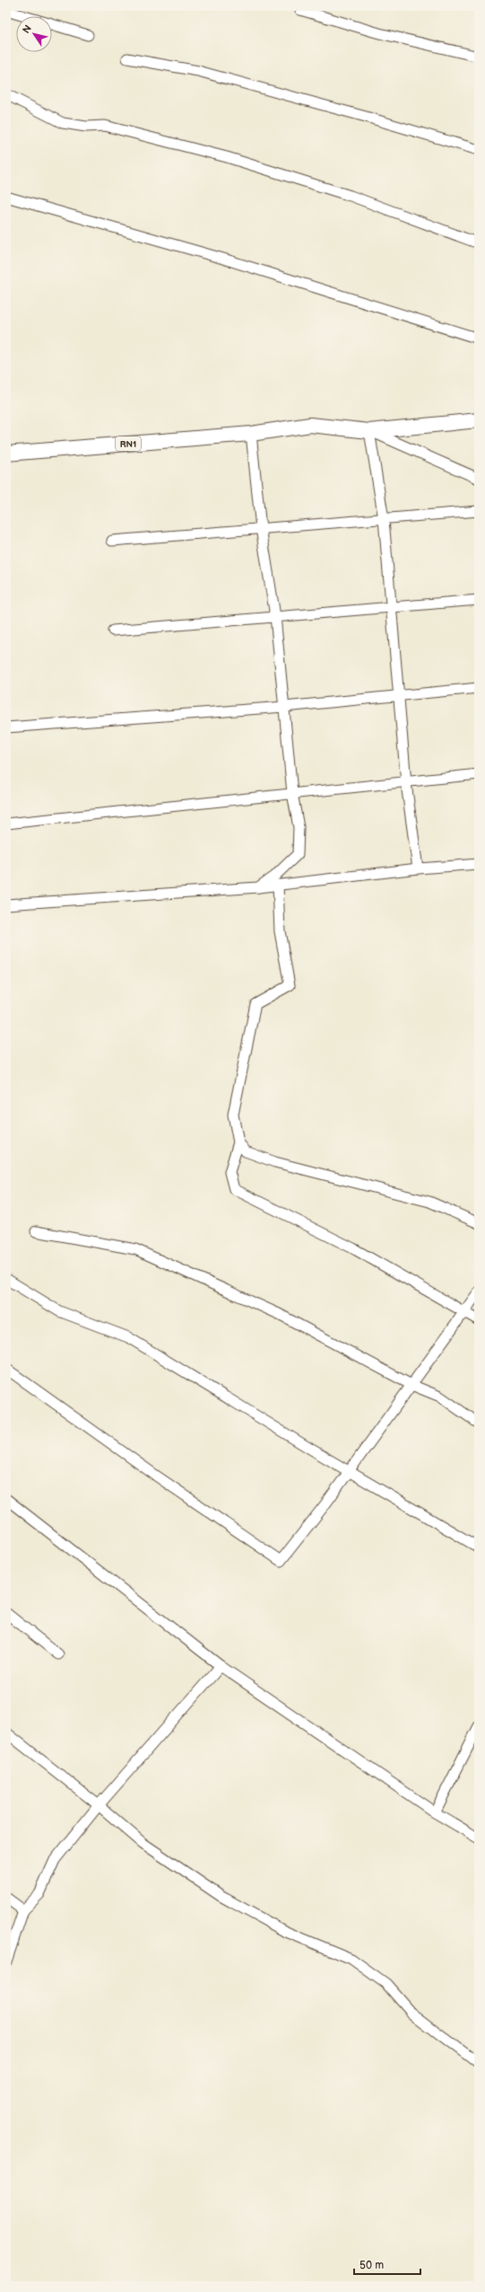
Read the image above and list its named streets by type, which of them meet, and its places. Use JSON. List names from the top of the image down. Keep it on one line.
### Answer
{"streets":{"highway":["RN1"]},"scale_bar":"50 m","north":"top left"}
